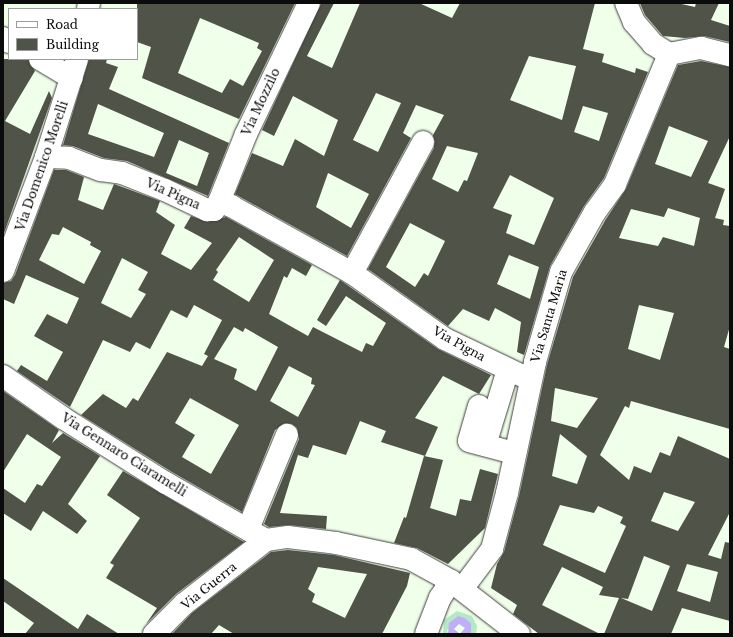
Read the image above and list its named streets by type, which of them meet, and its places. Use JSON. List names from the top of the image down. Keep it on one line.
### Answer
{"streets":{"street":["Via Mozzilo","Via Domenico Morelli","Via Pigna","Via Santa Maria","Via Gennaro Ciaramelli","Via Guerra"]},"crossings":[["Via Mozzilo","Via Pigna"],["Via Domenico Morelli","Via Pigna"],["Via Pigna","Via Santa Maria"],["Via Gennaro Ciaramelli","Via Guerra"]],"legend":["Road","Building"]}
